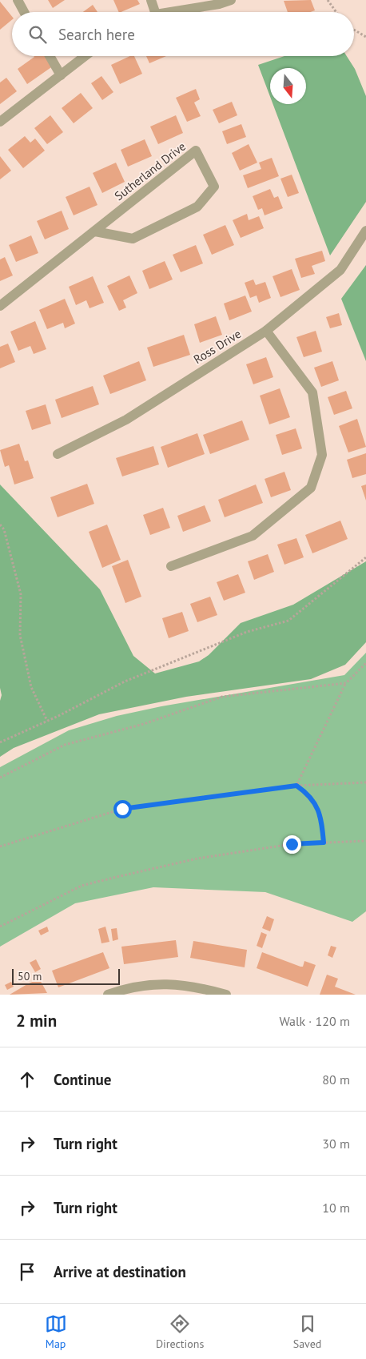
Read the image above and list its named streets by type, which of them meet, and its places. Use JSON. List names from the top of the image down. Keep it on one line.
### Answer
{"streets":{"street":["Sutherland Drive","Ross Drive"]},"scale_bar":"50 m","north":"bottom","page":{"search":"Search here","scale":"50 m","heading":["2 min","Walk · 120 m"],"list":[["Continue","80 m"],["Turn right","30 m"],["Turn right","10 m"],"Arrive at destination"],"nav":["Map","Directions","Saved"]}}
